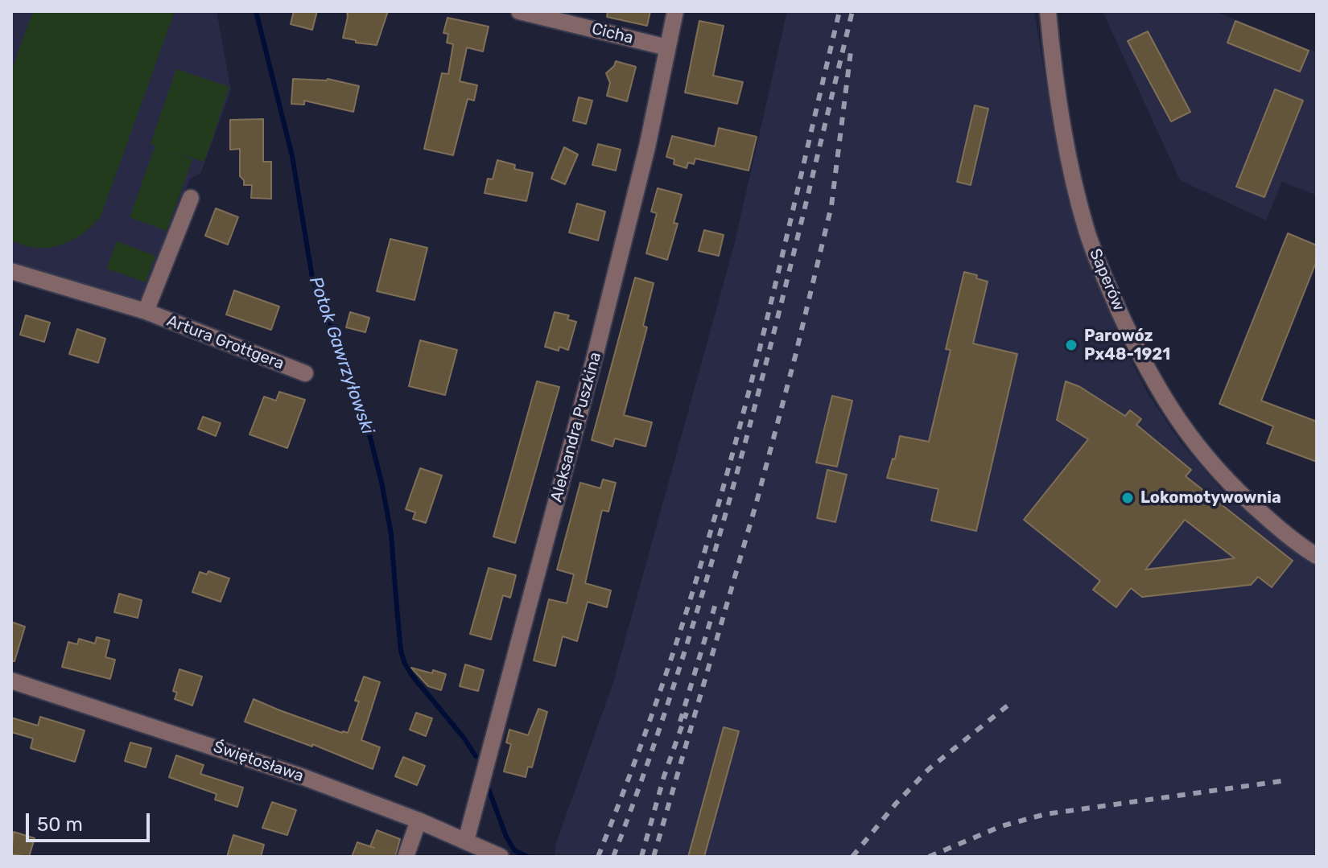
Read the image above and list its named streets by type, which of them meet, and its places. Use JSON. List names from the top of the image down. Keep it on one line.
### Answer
{"streets":{"street":["Cicha","Saperów","Artura Grottgera","Aleksandra Puszkina","Świętosława"]},"crossings":[["Cicha","Aleksandra Puszkina"],["Aleksandra Puszkina","Świętosława"]],"water":["Potok Gawrzyłowski"],"places":["Parowóz Px48-1921","Lokomotywownia"],"scale_bar":"50 m"}
